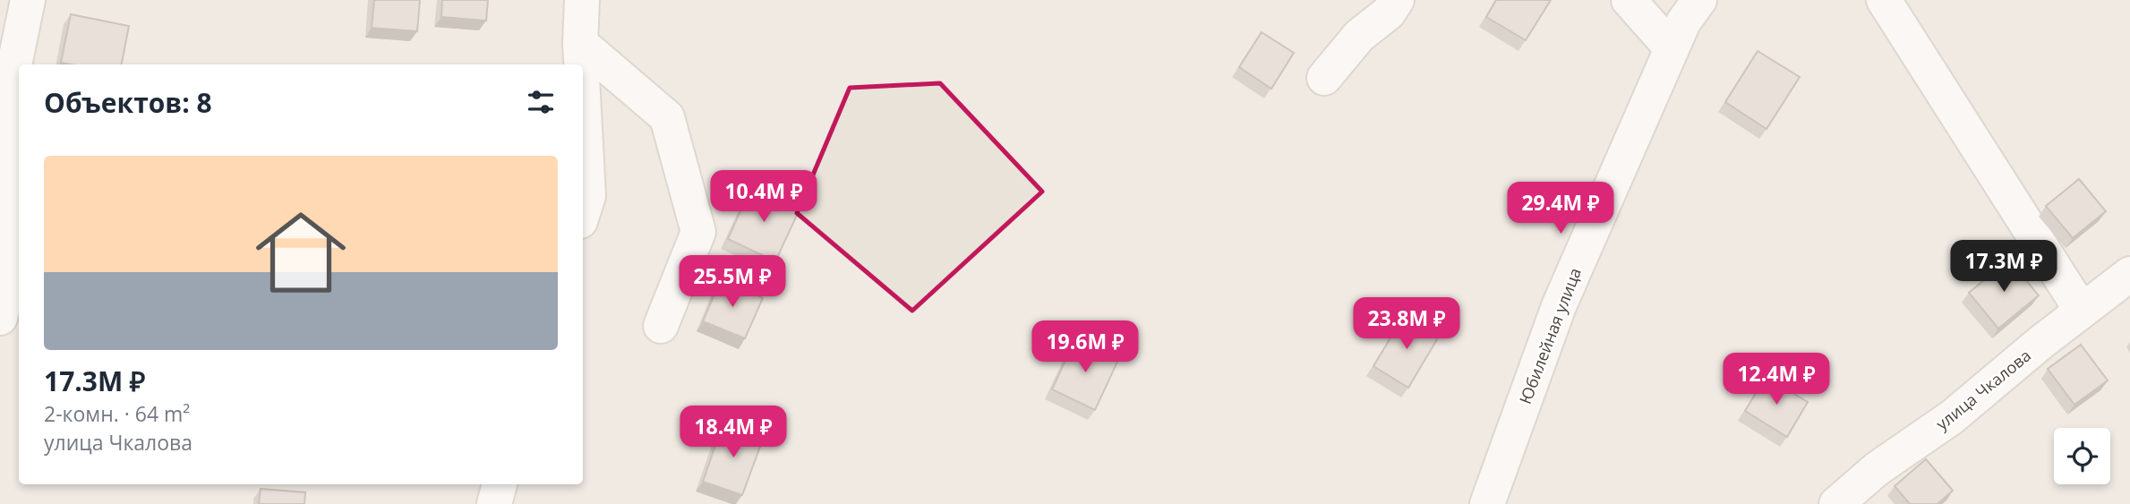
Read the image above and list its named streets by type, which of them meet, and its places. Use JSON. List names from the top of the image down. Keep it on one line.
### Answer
{"streets":{"street":["Юбилейная улица","улица Чкалова"]},"page":{"heading":"Объектов: 8","list":[{"name":"17.3M ₽","note":"2-комн. · 64 m² · улица Чкалова"}],"price":["10.4M ₽","29.4M ₽","17.3M ₽","25.5M ₽","23.8M ₽","19.6M ₽","12.4M ₽","18.4M ₽"]}}
